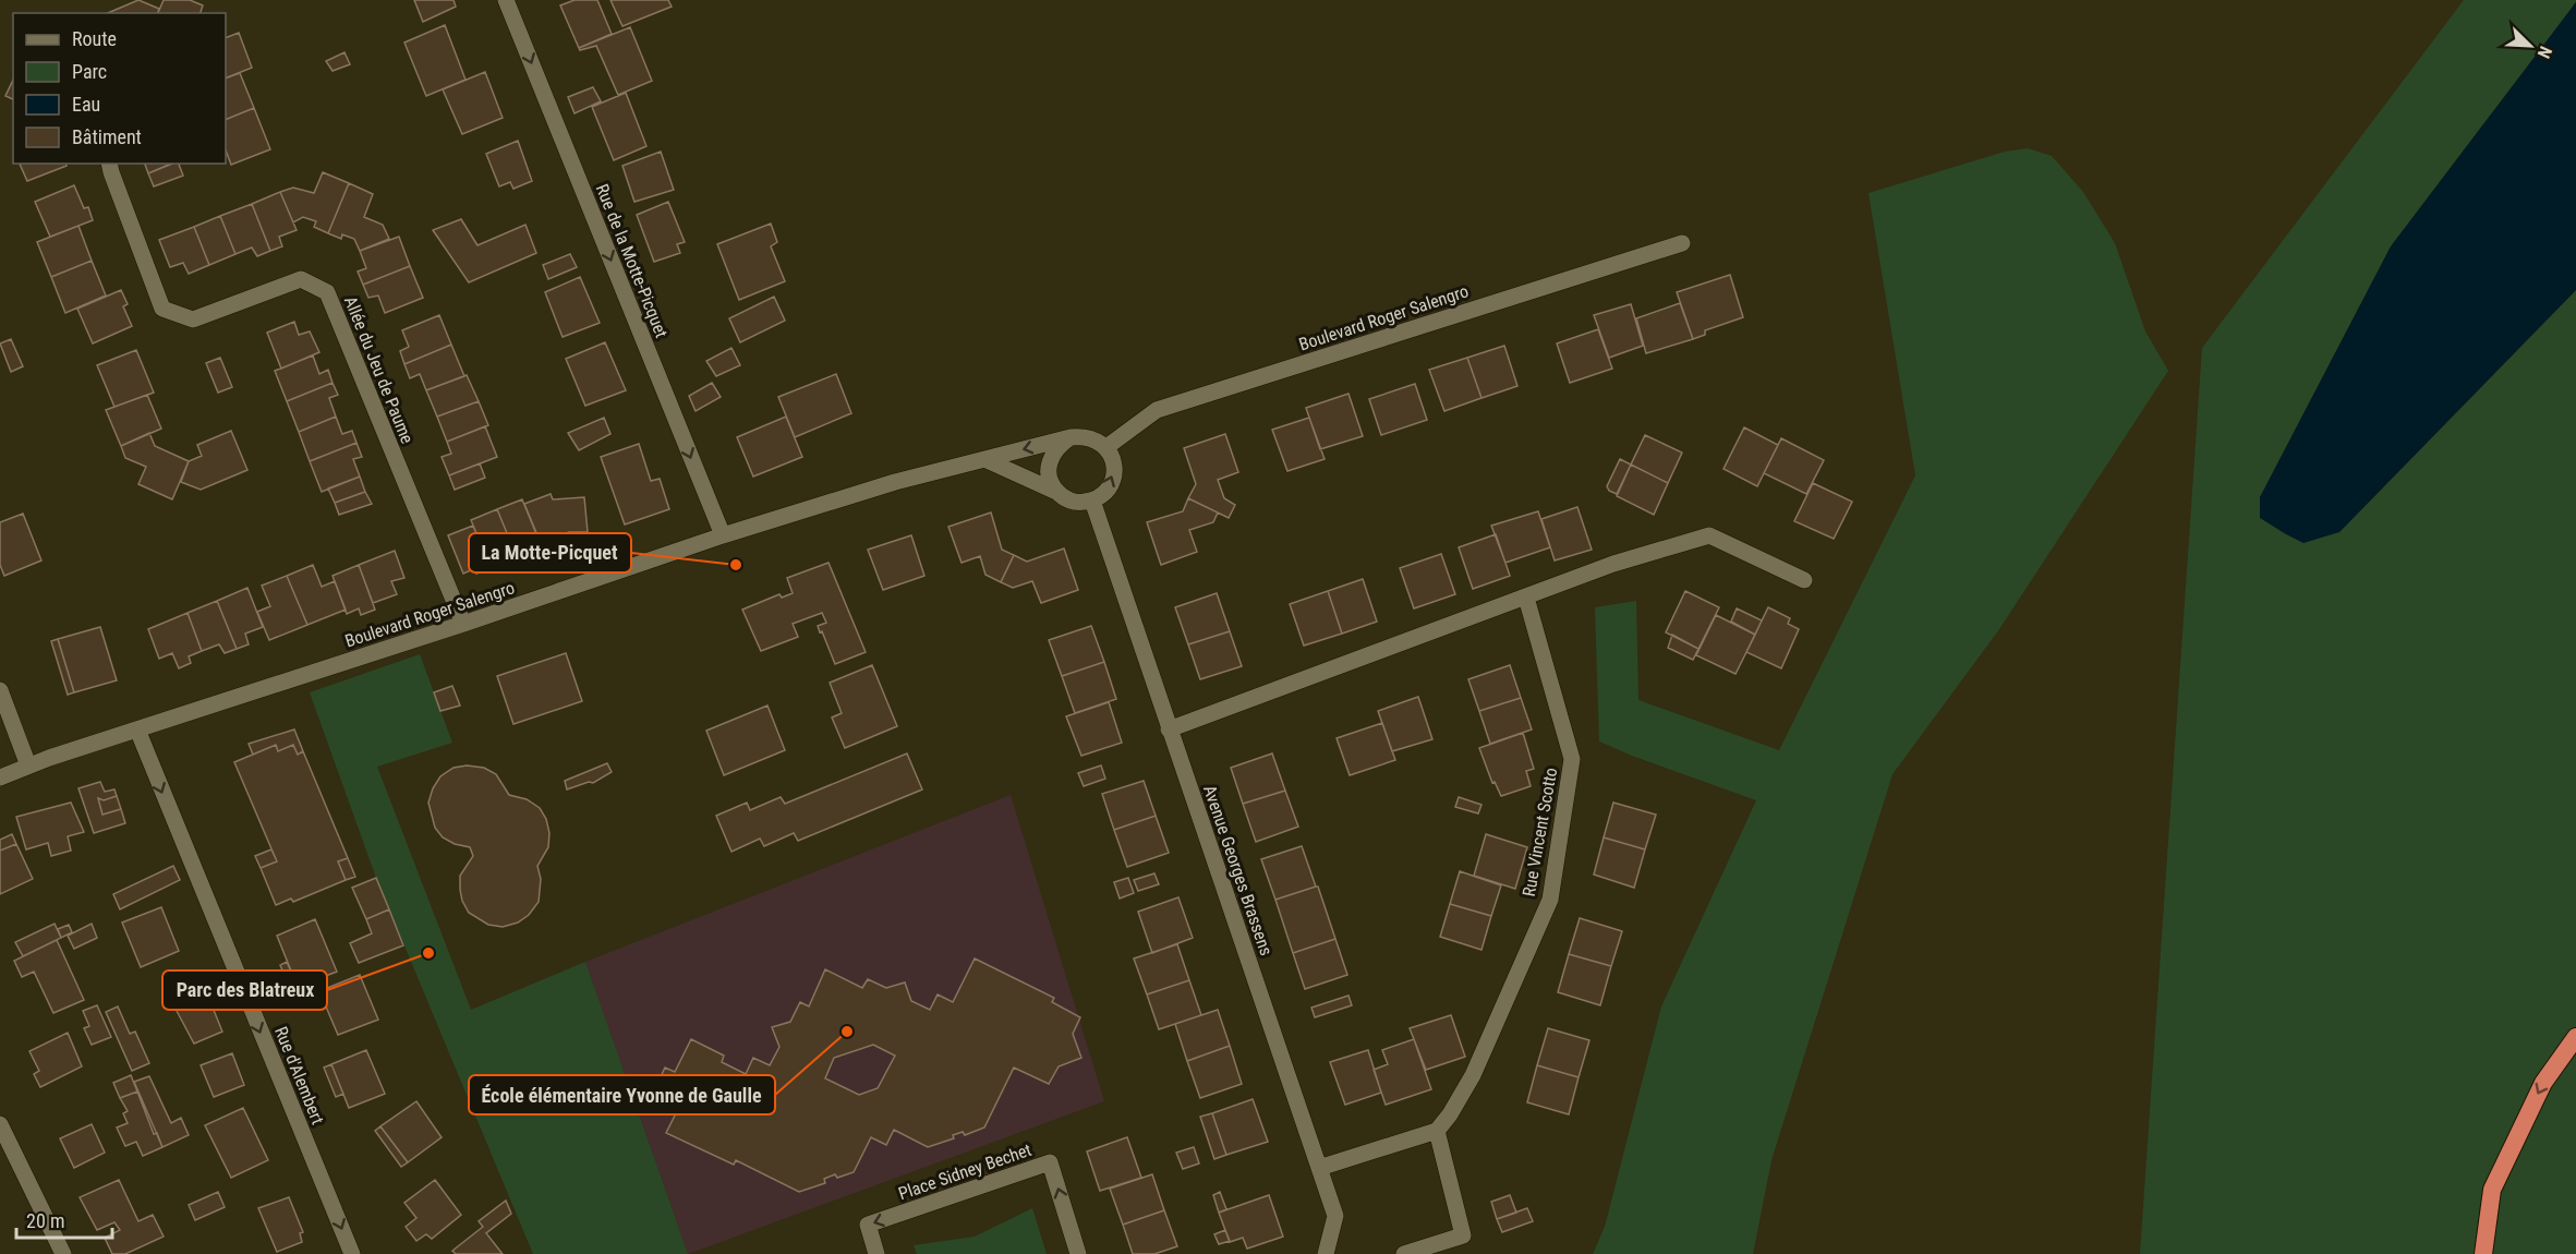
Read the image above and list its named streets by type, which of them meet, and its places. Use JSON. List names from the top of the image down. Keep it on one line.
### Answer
{"streets":{"street":["Rue de la Motte-Picquet","Boulevard Roger Salengro","Allée du Jeu de Paume","Rue Vincent Scotto","Avenue Georges Brassens","Rue d'Alembert","Place Sidney Bechet"]},"crossings":[["Rue de la Motte-Picquet","Boulevard Roger Salengro"],["Boulevard Roger Salengro","Allée du Jeu de Paume"],["Boulevard Roger Salengro","Avenue Georges Brassens"],["Boulevard Roger Salengro","Rue d'Alembert"]],"one_way":["Rue de la Motte-Picquet","Rue d'Alembert"],"places":["La Motte-Picquet","Parc des Blatreux","École élémentaire Yvonne de Gaulle"],"legend":["Route","Parc","Eau","Bâtiment"],"scale_bar":"20 m","north":"bottom right"}
